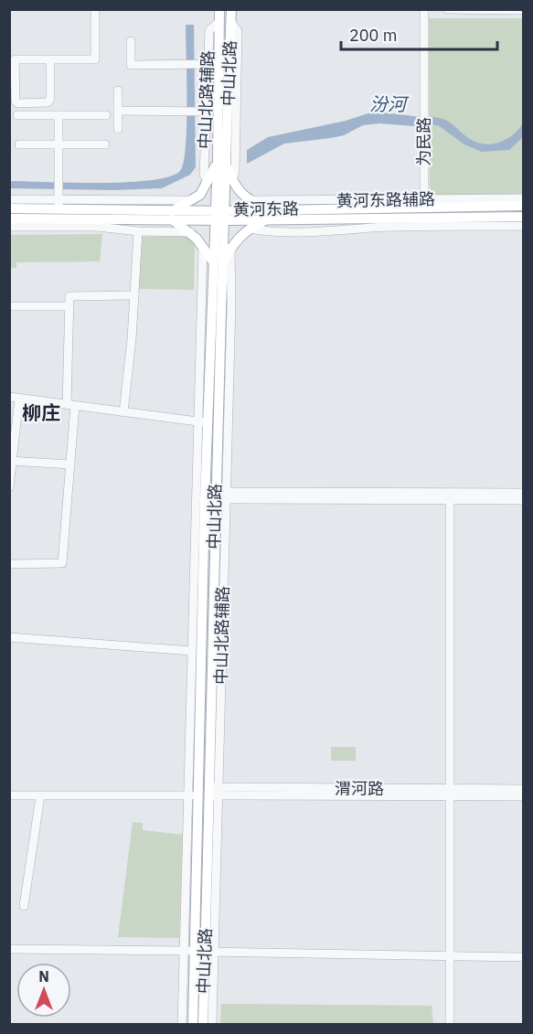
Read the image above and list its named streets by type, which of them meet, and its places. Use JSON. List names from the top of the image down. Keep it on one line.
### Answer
{"streets":{"main road":["中山北路","黄河东路"],"street":["中山北路辅路","为民路","黄河东路辅路","渭河路"]},"crossings":[["中山北路","中山北路辅路"],["中山北路","黄河东路"],["中山北路","渭河路"],["中山北路辅路","渭河路"],["为民路","黄河东路辅路"],["为民路","黄河东路"],["黄河东路辅路","黄河东路"]],"districts":["柳庄"],"water":["汾河"],"scale_bar":"200 m","north":"top"}
